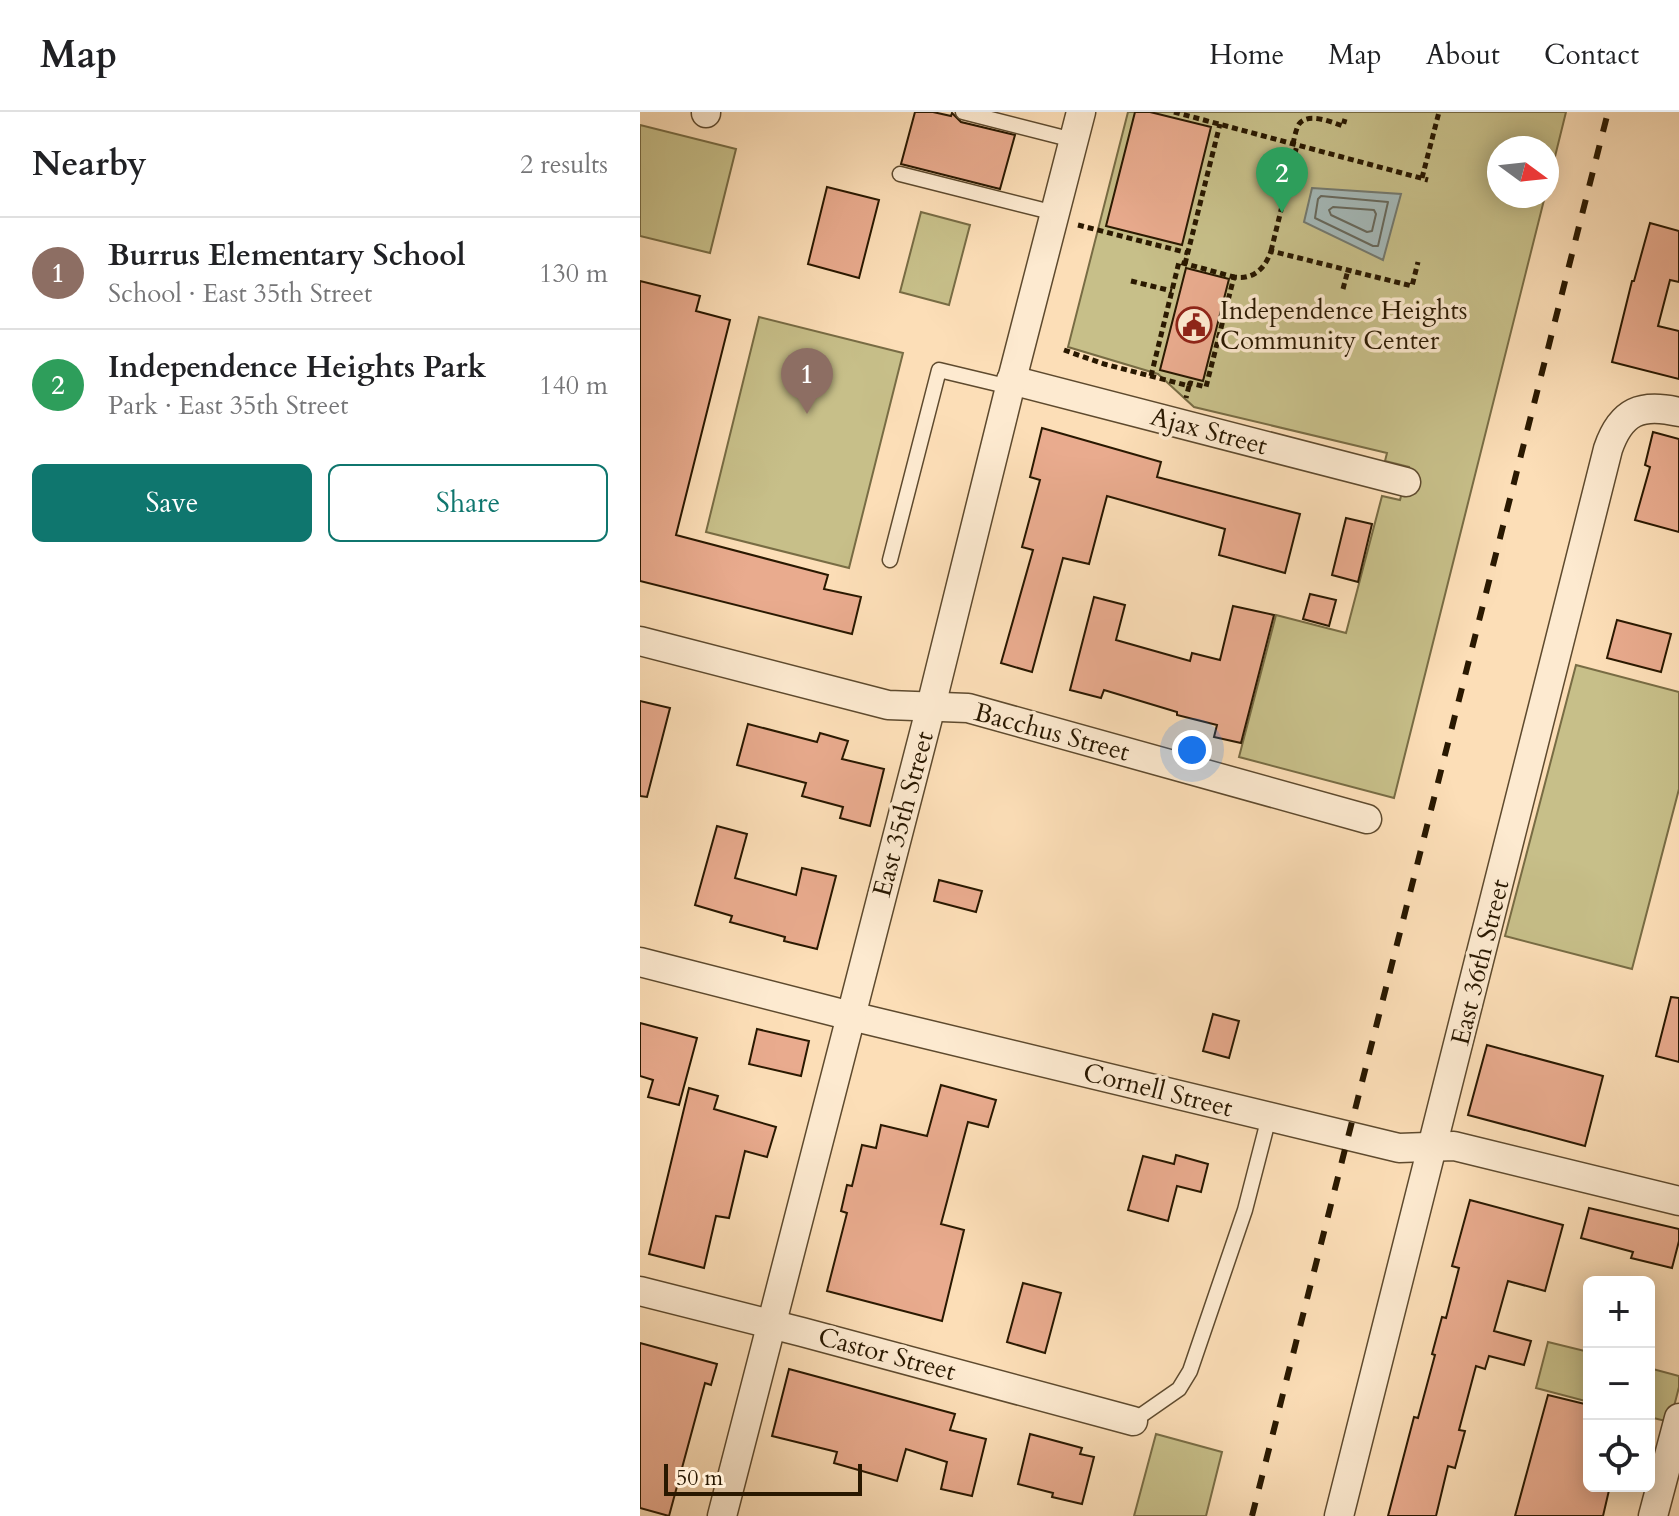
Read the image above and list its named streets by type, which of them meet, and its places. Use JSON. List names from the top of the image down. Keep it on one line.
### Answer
{"streets":{"street":["Ajax Street","Bacchus Street","East 35th Street","East 36th Street","Cornell Street","Castor Street"]},"crossings":[["Ajax Street","East 35th Street"],["Bacchus Street","East 35th Street"],["East 35th Street","Cornell Street"],["East 35th Street","Castor Street"],["East 36th Street","Cornell Street"]],"places":{"public building":["Independence Heights Community Center"]},"scale_bar":"50 m","north":"right","page":{"header":"Map","nav":["Home","Map","About","Contact"],"heading":["Nearby","2 results"],"pins":["2","1"],"list":[{"mark":"1","name":"Burrus Elementary School","note":"School · East 35th Street","value":"130 m"},{"mark":"2","name":"Independence Heights Park","note":"Park · East 35th Street","value":"140 m"}],"buttons":["Save","Share"],"map_buttons":["+","−"],"scale":"50 m"}}
